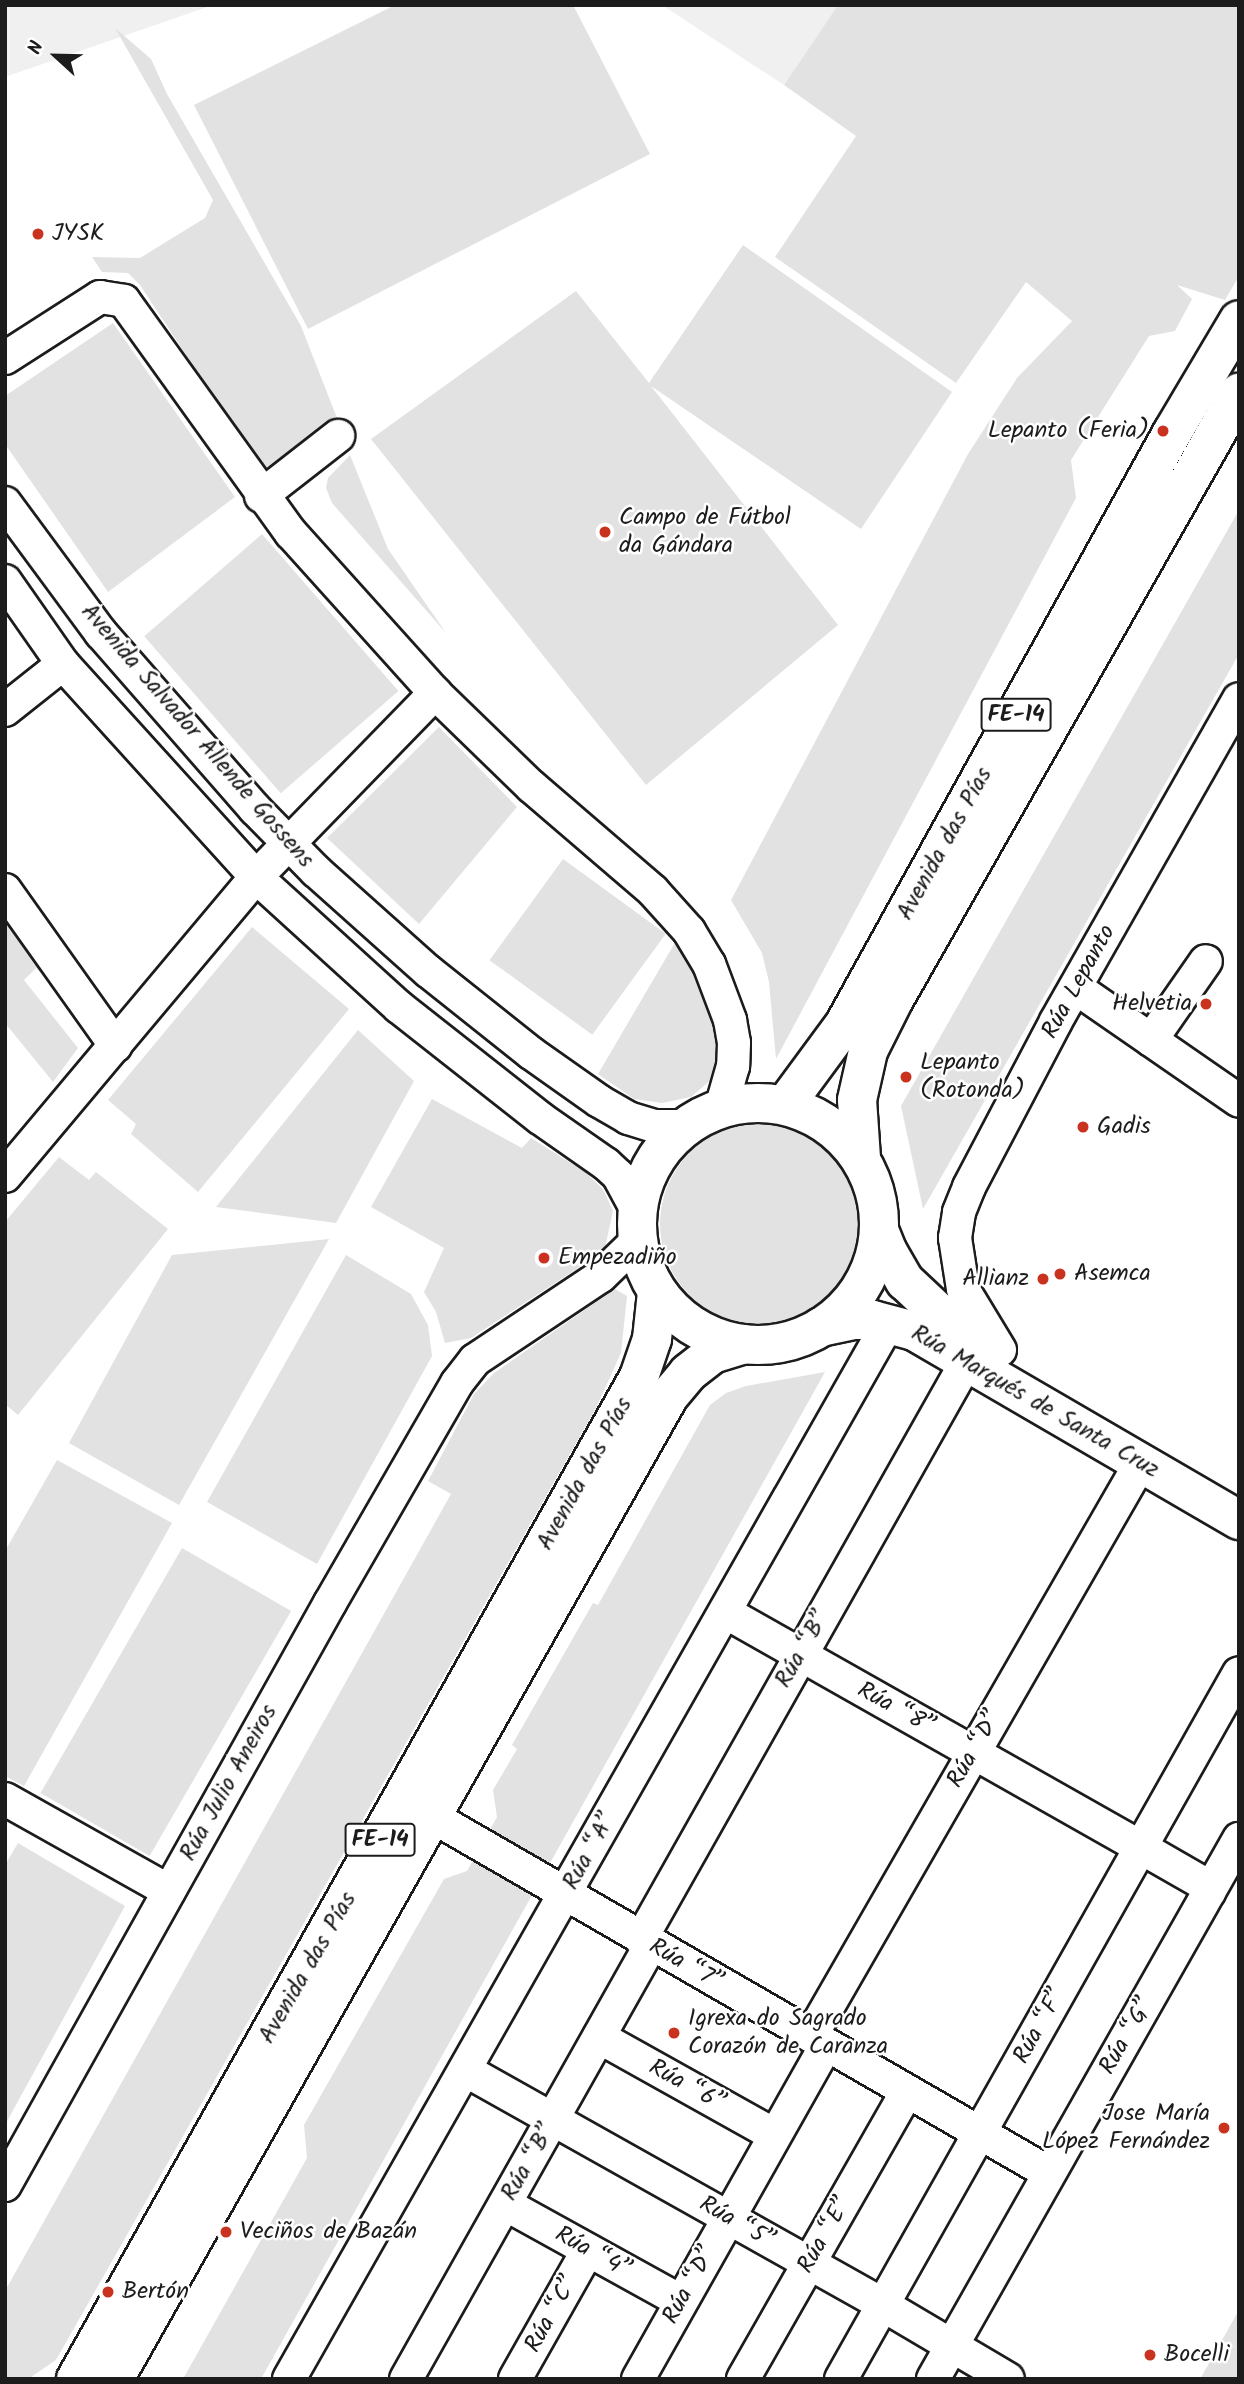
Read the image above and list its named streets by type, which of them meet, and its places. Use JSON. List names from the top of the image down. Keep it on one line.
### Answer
{"streets":{"main road":["FE-14","Avenida das Pías","Rúa Marqués de Santa Cruz"],"street":["Avenida Salvador Allende Gossens","Rúa Lepanto","Rúa “B”","Rúa “8”","Rúa “D”","Rúa Julio Aneiros","Rúa “A”","Rúa “7”","Rúa “F”","Rúa “G”","Rúa “6”","Rúa “5”","Rúa “E”","Rúa “4”","Rúa “C”"]},"crossings":[["Avenida Salvador Allende Gossens","Avenida das Pías"],["Avenida Salvador Allende Gossens","Rúa Marqués de Santa Cruz"],["Avenida Salvador Allende Gossens","Rúa Julio Aneiros"],["Avenida das Pías","Rúa Marqués de Santa Cruz"],["Avenida das Pías","Rúa Julio Aneiros"],["Avenida das Pías","Rúa “7”"],["Rúa Lepanto","Rúa Marqués de Santa Cruz"],["Rúa Lepanto","Rúa “B”"],["Rúa Marqués de Santa Cruz","Rúa “B”"],["Rúa Marqués de Santa Cruz","Rúa “D”"],["Rúa Marqués de Santa Cruz","Rúa Julio Aneiros"],["Rúa Marqués de Santa Cruz","Rúa “A”"],["Rúa “B”","Rúa “8”"],["Rúa “B”","Rúa “7”"],["Rúa “B”","Rúa “6”"],["Rúa “B”","Rúa “5”"],["Rúa “B”","Rúa “4”"],["Rúa “8”","Rúa “D”"],["Rúa “8”","Rúa “A”"],["Rúa “8”","Rúa “F”"],["Rúa “8”","Rúa “G”"],["Rúa “D”","Rúa “7”"],["Rúa “D”","Rúa “6”"],["Rúa “D”","Rúa “5”"],["Rúa “D”","Rúa “4”"],["Rúa “A”","Rúa “7”"],["Rúa “A”","Rúa “5”"],["Rúa “7”","Rúa “F”"],["Rúa “7”","Rúa “G”"],["Rúa “7”","Rúa “E”"],["Rúa “F”","Rúa “5”"],["Rúa “G”","Rúa “5”"],["Rúa “5”","Rúa “E”"],["Rúa “4”","Rúa “C”"]],"places":["JYSK","Lepanto (Feria)","Campo de Fútbol da Gándara","Helvetia","Lepanto (Rotonda)","Gadis","Empezadiño","Asemca","Allianz","Igrexa do Sagrado Corazón de Caranza","Jose María López Fernández","Veciños de Bazán","Bertón","Bocelli"],"north":"left"}
